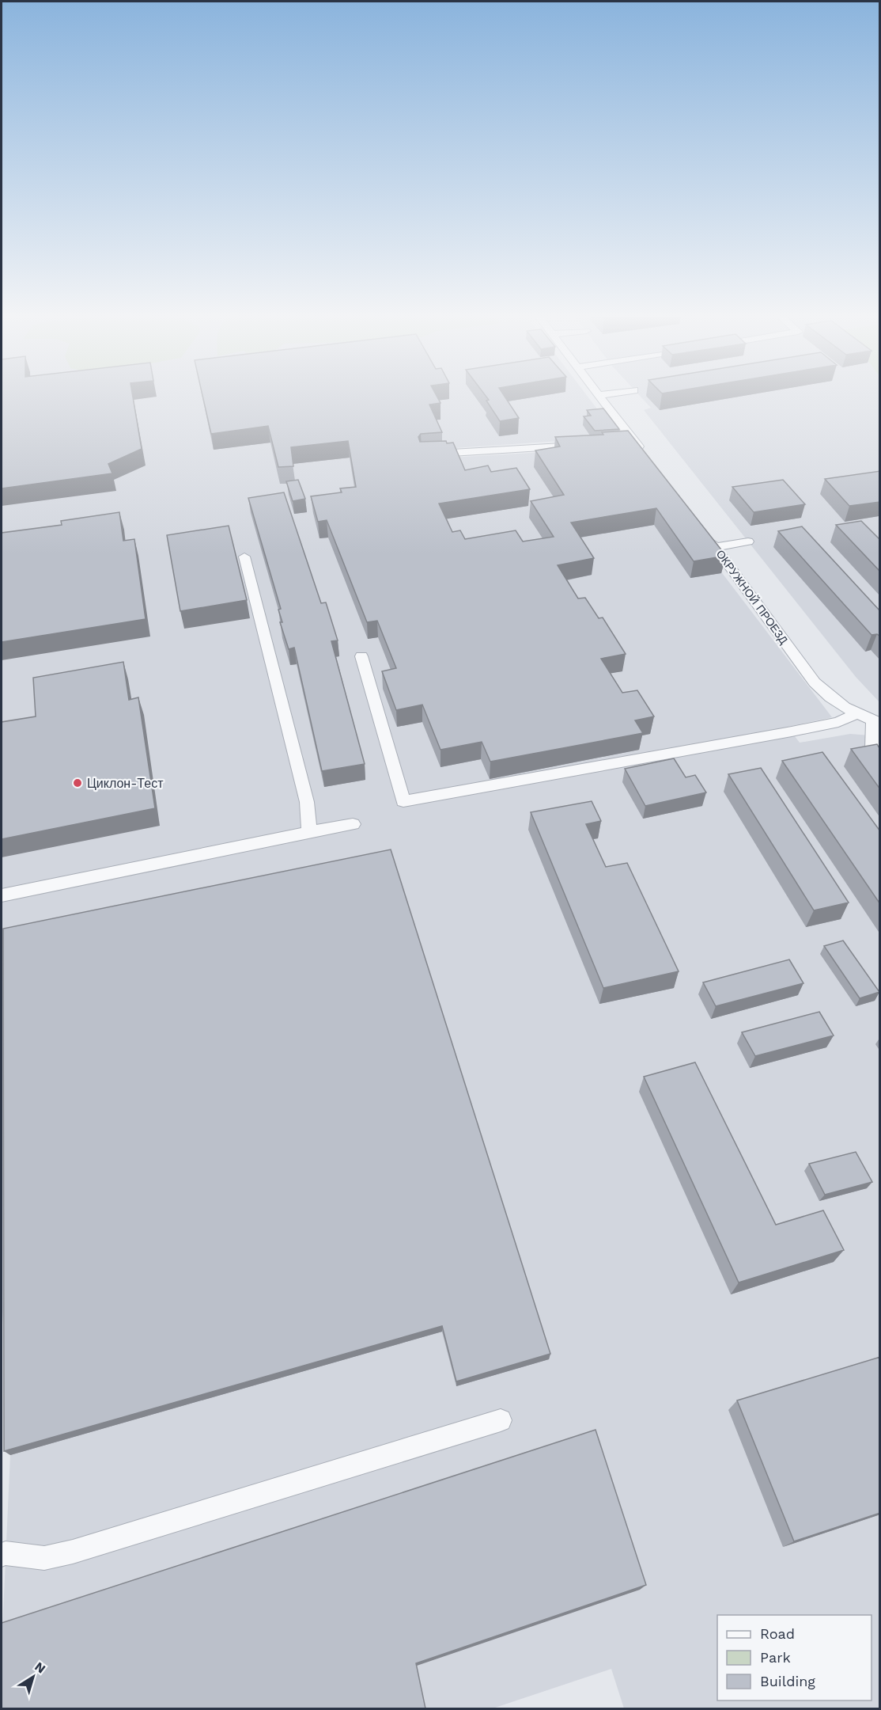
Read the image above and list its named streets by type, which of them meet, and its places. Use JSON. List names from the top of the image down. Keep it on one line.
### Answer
{"streets":{"street":["ОКРУЖНОЙ ПРОЕЗД"]},"places":["Циклон-Тест"],"legend":["Road","Park","Building"],"north":"top right"}
